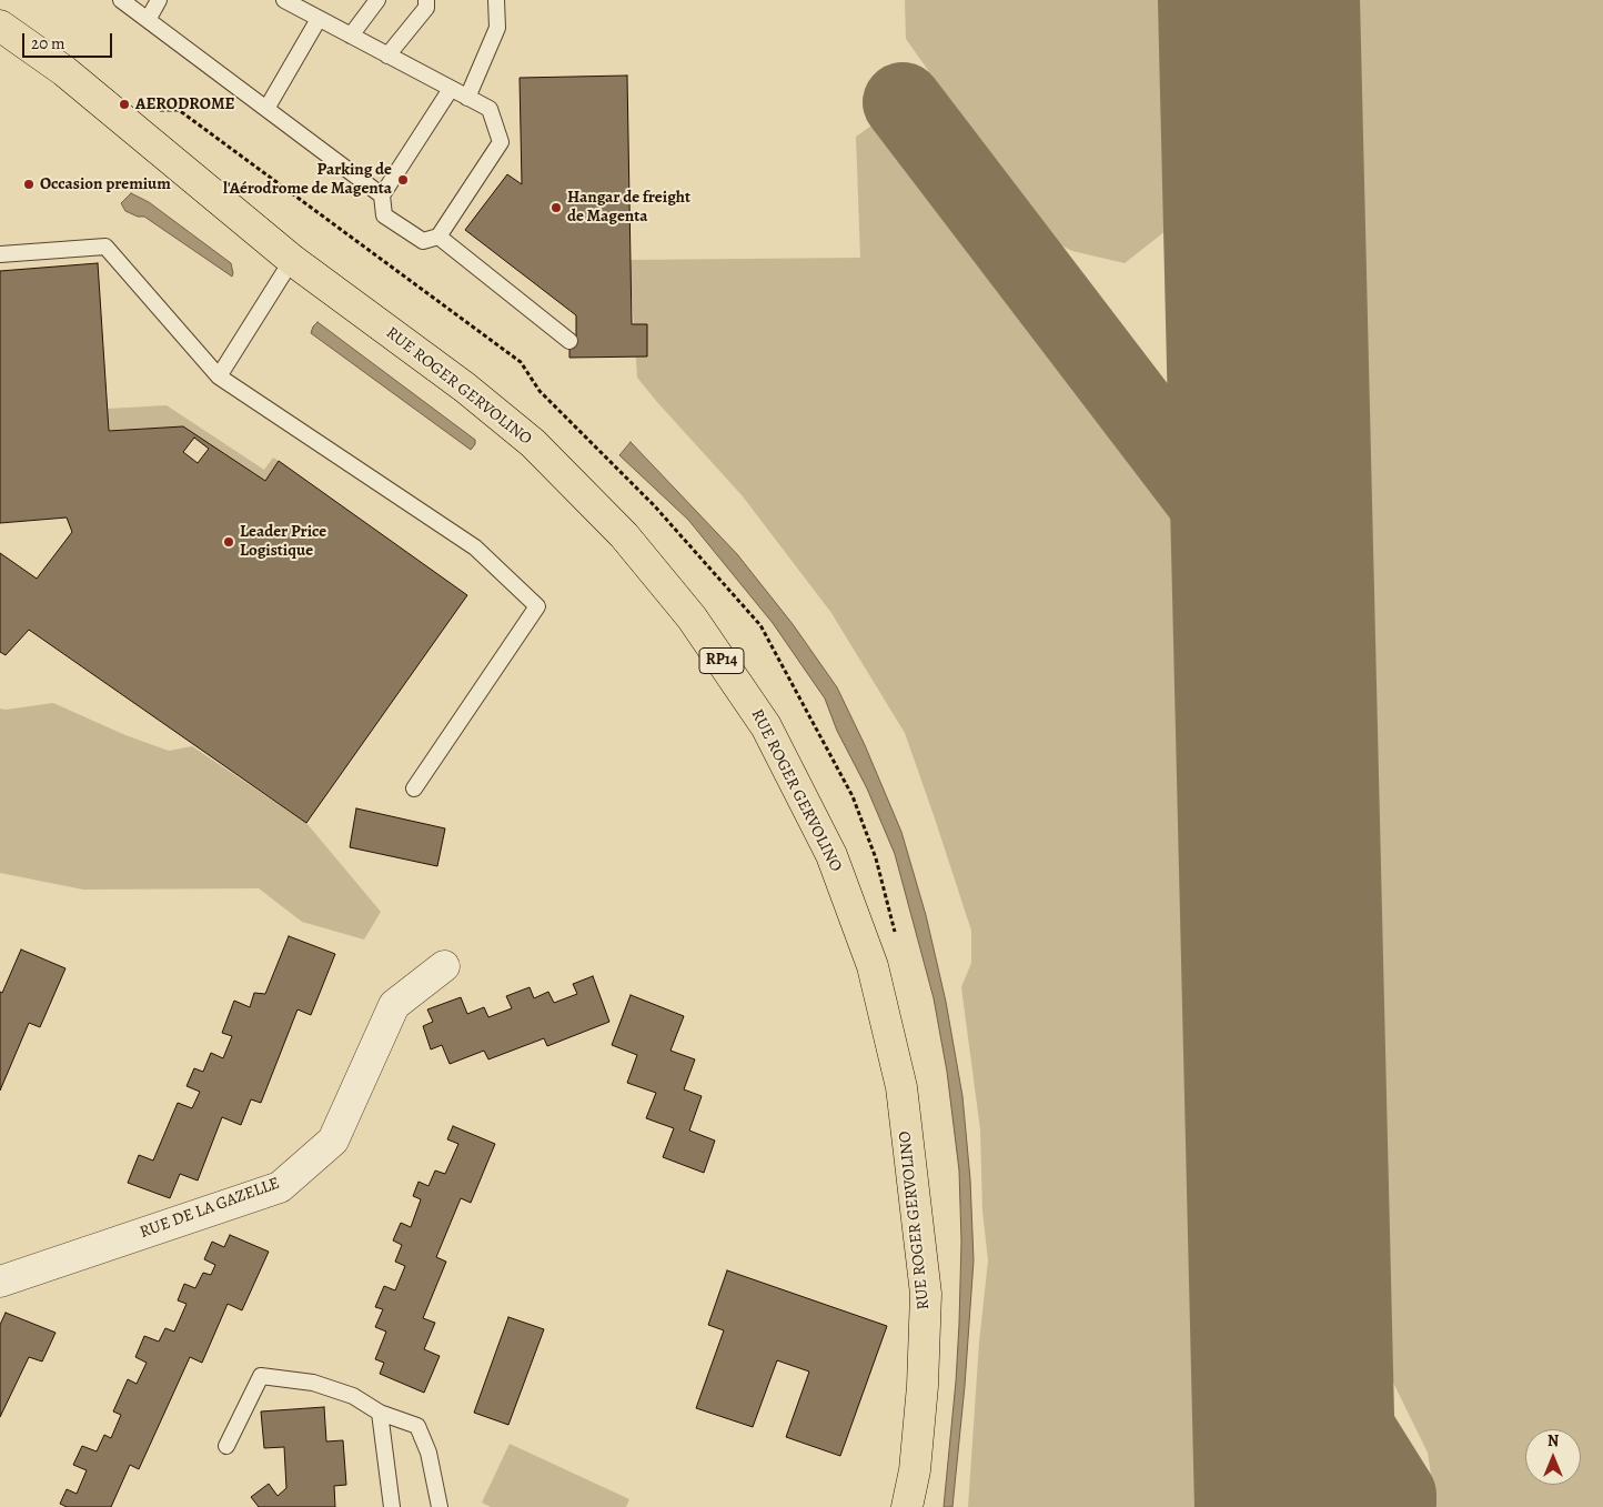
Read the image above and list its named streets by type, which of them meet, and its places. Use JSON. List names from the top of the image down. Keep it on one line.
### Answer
{"streets":{"main road":["RUE ROGER GERVOLINO","RP14"],"street":["RUE DE LA GAZELLE"]},"places":["AERODROME","Parking de l'Aérodrome de Magenta","Occasion premium","Hangar de freight de Magenta","Leader Price Logistique"],"scale_bar":"20 m","north":"top"}
